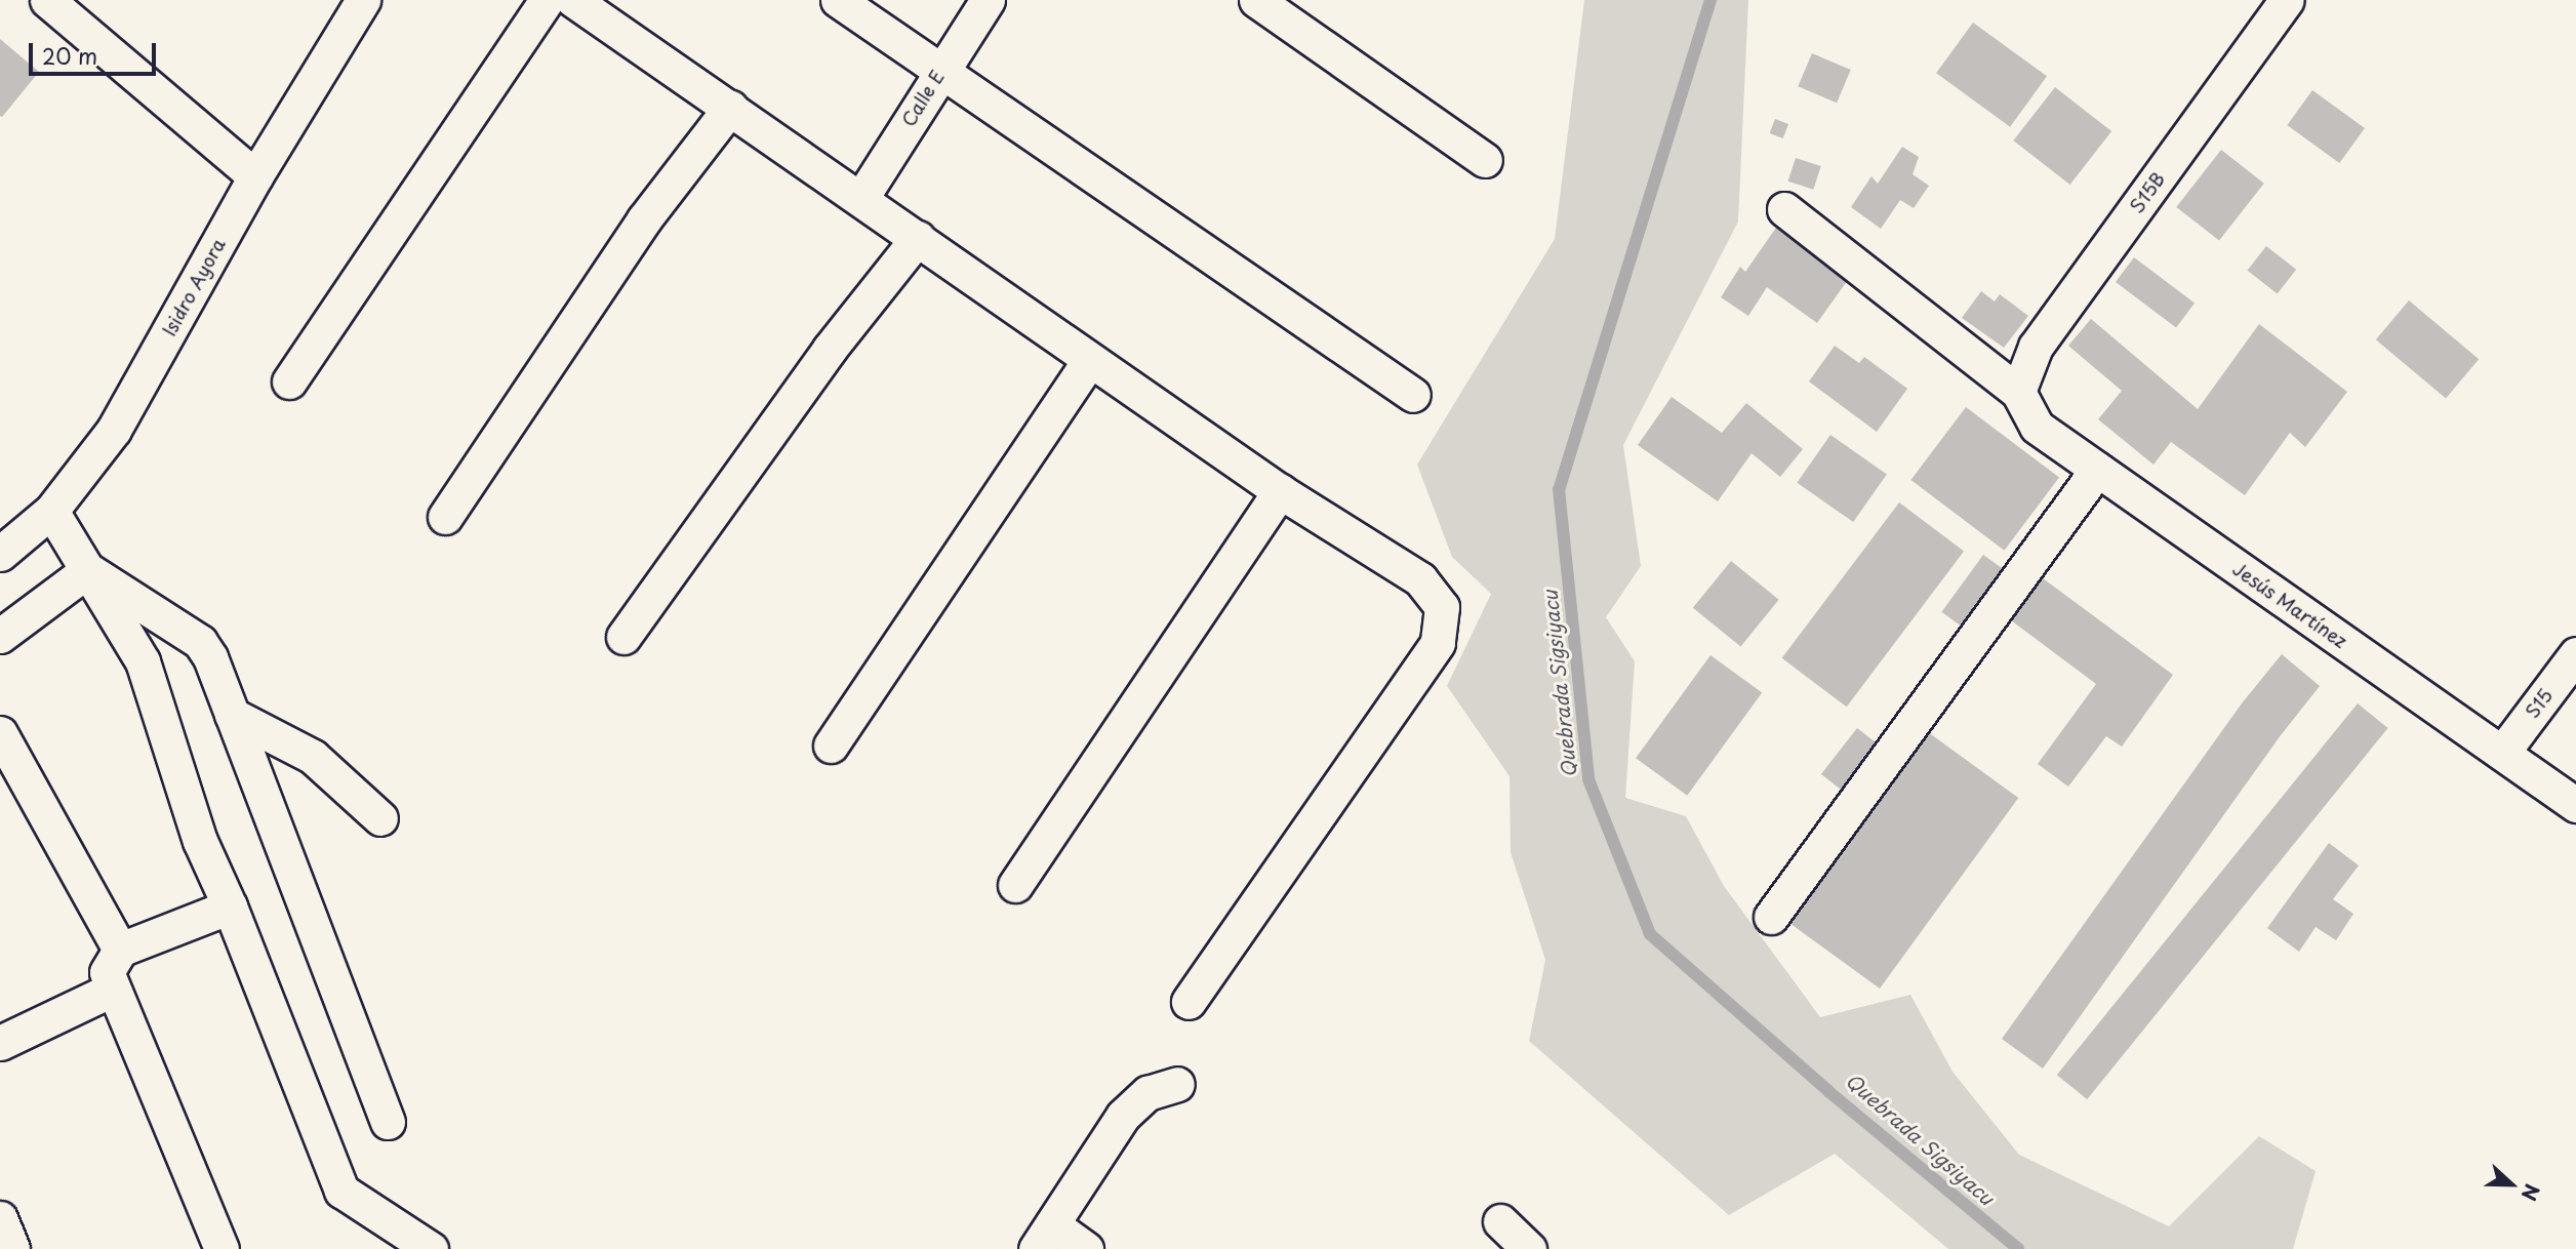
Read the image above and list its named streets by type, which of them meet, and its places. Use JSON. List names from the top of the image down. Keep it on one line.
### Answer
{"streets":{"street":["Calle E","S15B","Isidro Ayora","Jesús Martínez","S15"]},"crossings":[["S15B","Jesús Martínez"],["Jesús Martínez","S15"]],"water":["Quebrada Sigsiyacu"],"scale_bar":"20 m","north":"right"}
